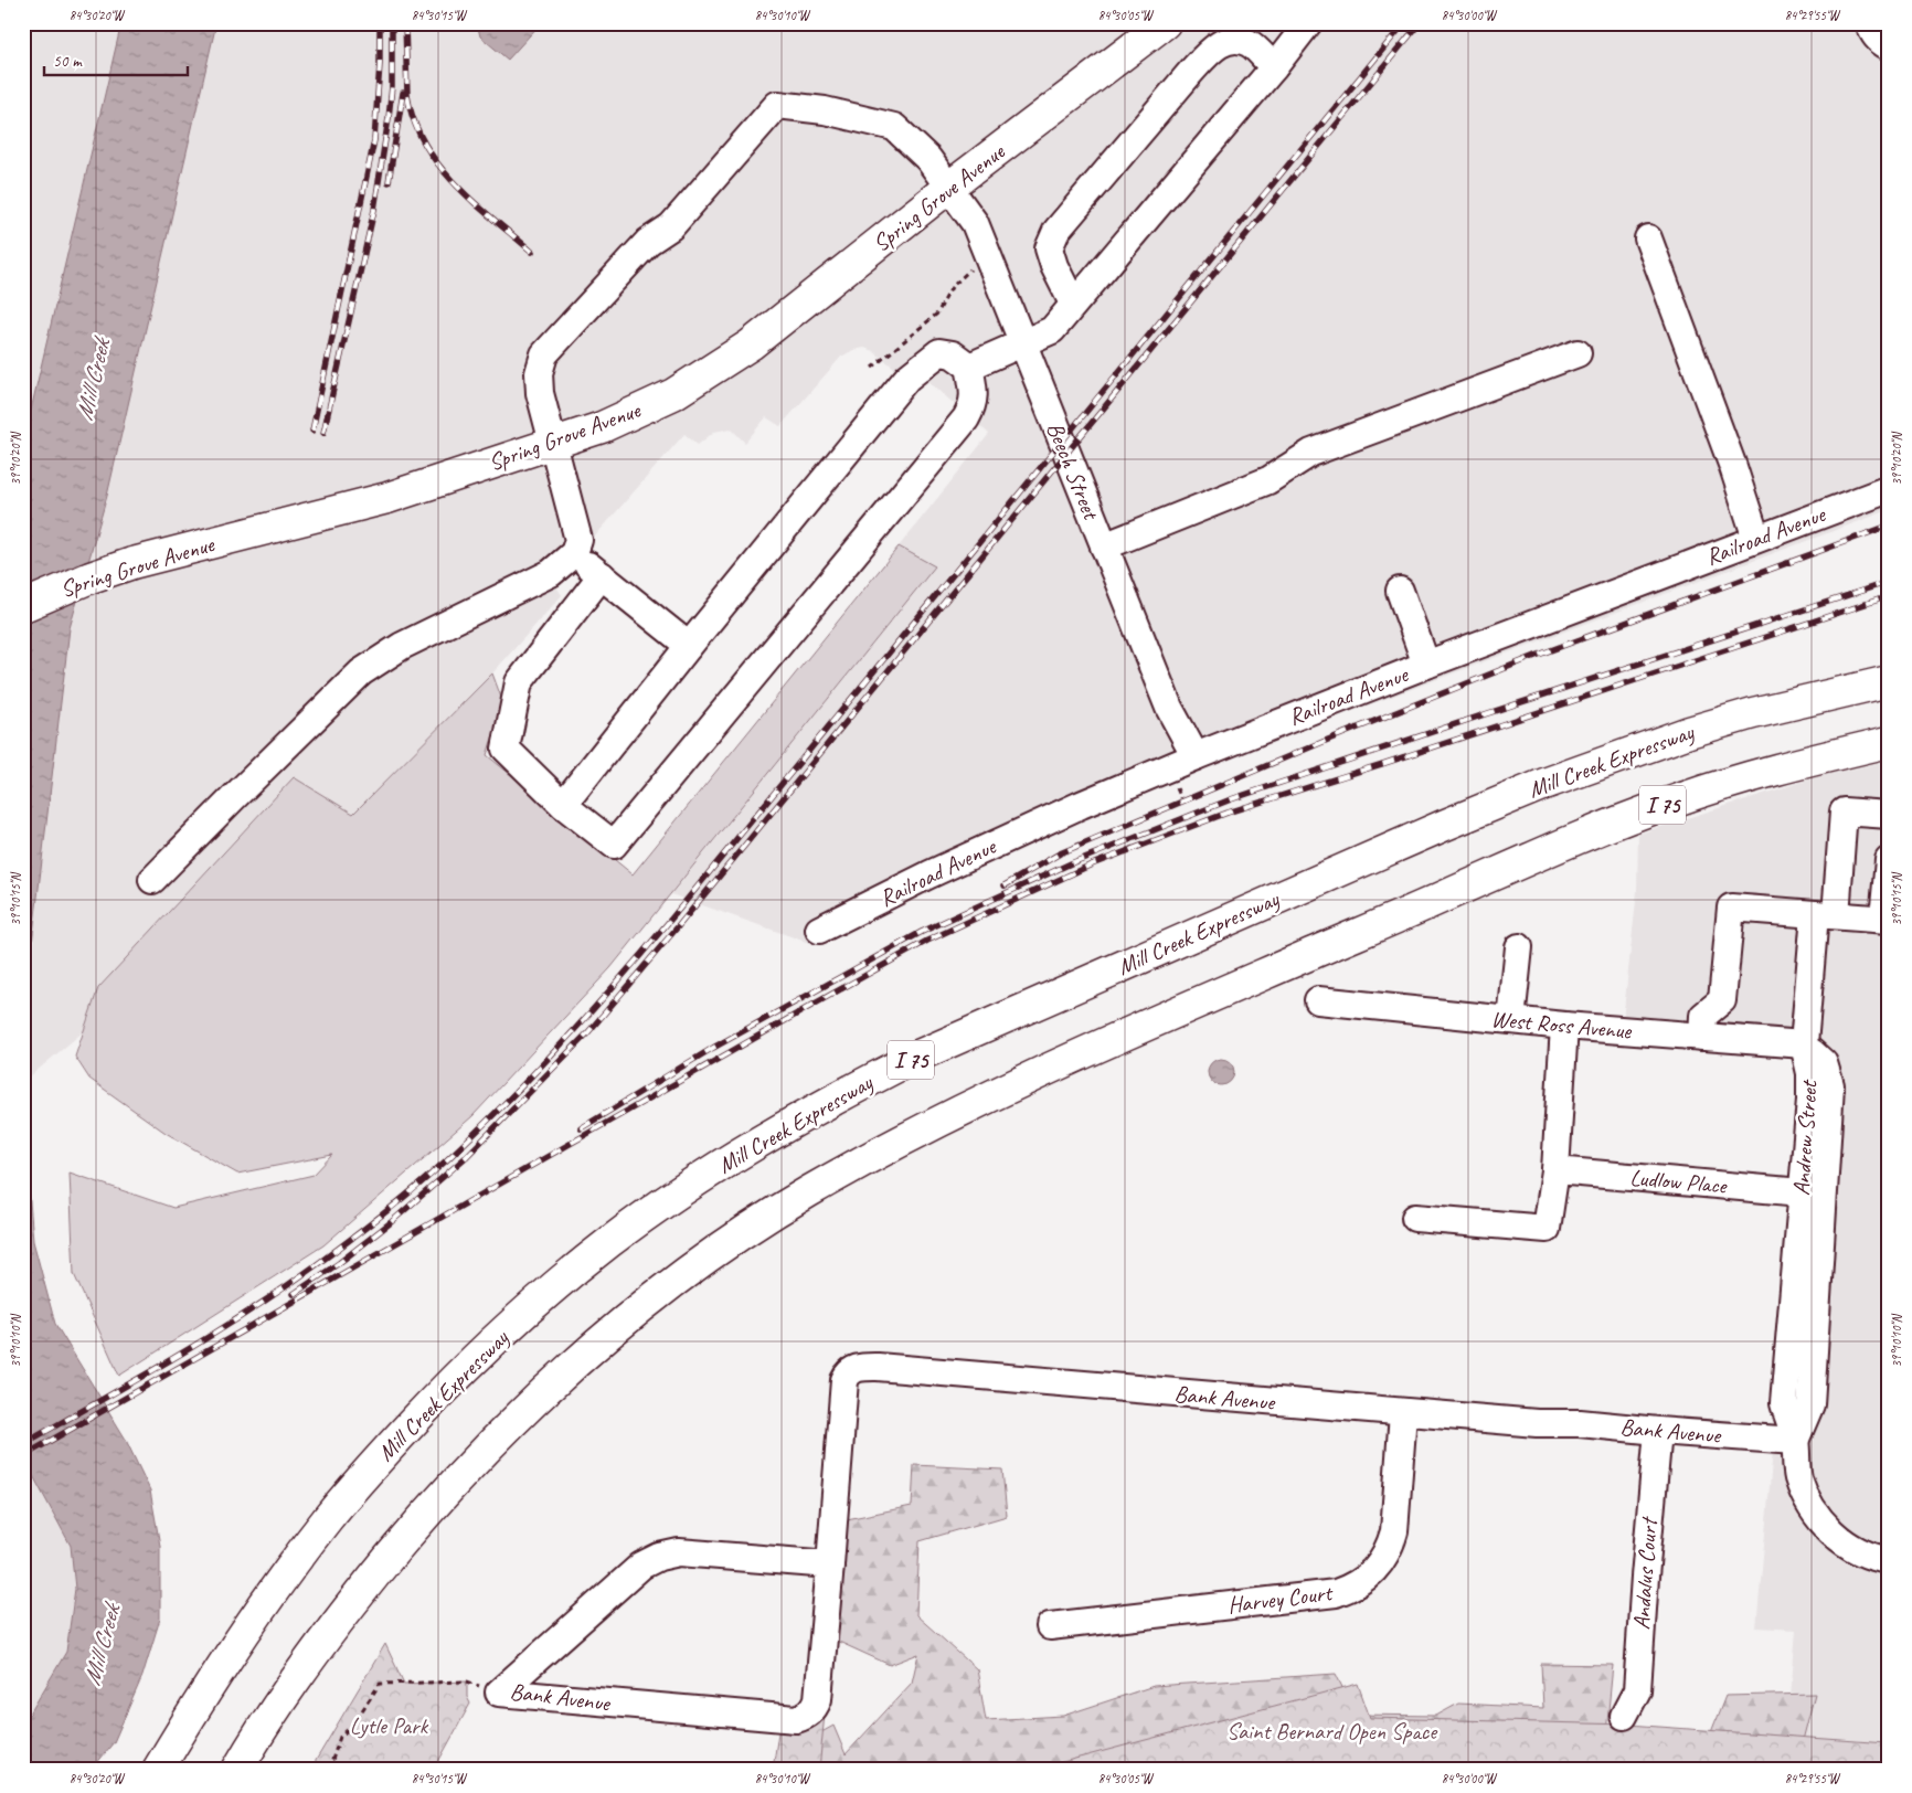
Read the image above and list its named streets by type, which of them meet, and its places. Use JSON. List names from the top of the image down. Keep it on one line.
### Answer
{"streets":{"main road":["Spring Grove Avenue","Mill Creek Expressway","I 75"],"street":["Beech Street","Railroad Avenue","West Ross Avenue","Andrew Street","Ludlow Place","Bank Avenue","Andalus Court","Harvey Court"]},"crossings":[["Spring Grove Avenue","Beech Street"],["Beech Street","Railroad Avenue"],["West Ross Avenue","Andrew Street"],["Andrew Street","Ludlow Place"],["Andrew Street","Bank Avenue"],["Bank Avenue","Andalus Court"],["Bank Avenue","Harvey Court"]],"water":["Mill Creek"],"parks":["Lytle Park","Saint Bernard Open Space"],"scale_bar":"50 m","coordinates":["84°30'20\"W","84°30'15\"W","84°30'10\"W","84°30'05\"W","84°30'00\"W","84°29'55\"W","39°10'20\"N","39°10'15\"N","39°10'10\"N"]}
